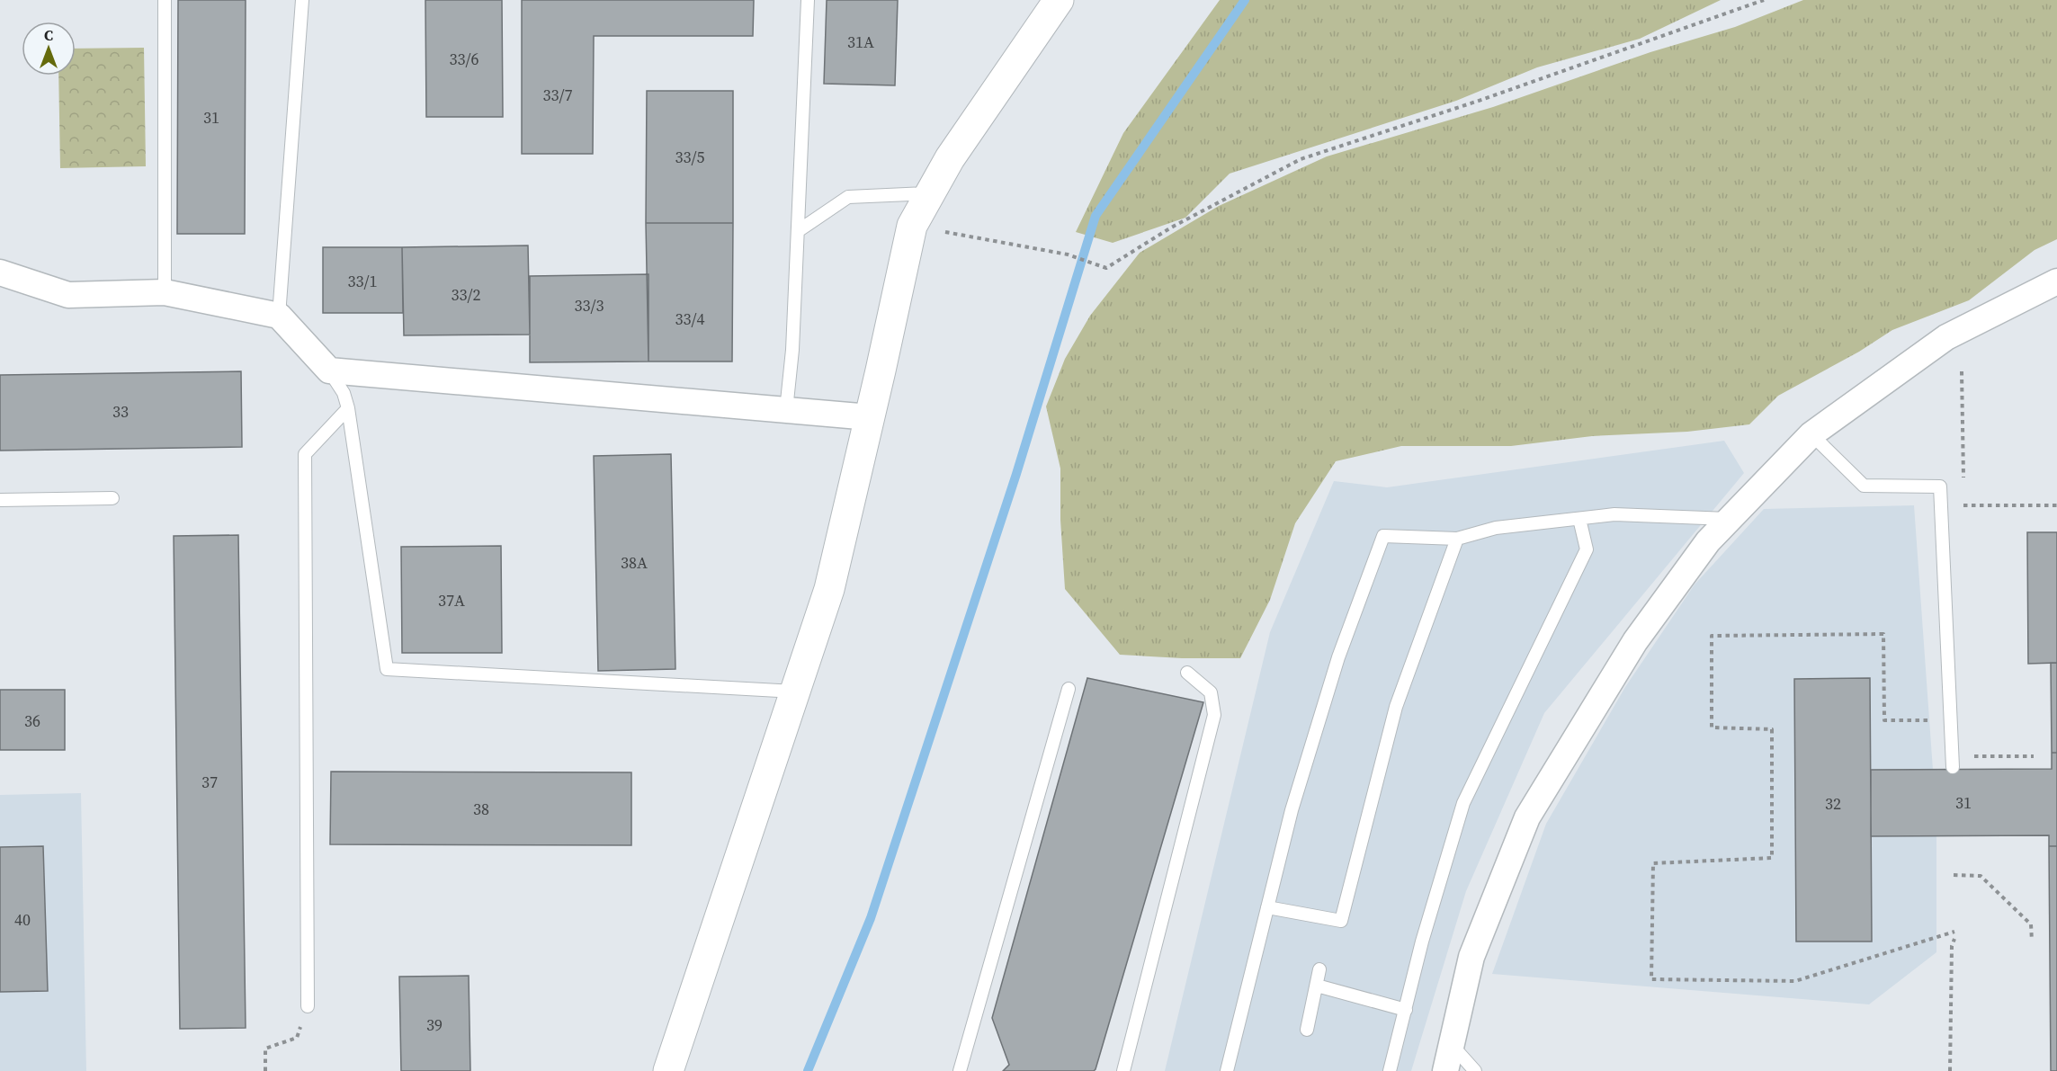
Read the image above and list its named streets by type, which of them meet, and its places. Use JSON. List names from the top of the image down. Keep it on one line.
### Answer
{"house_numbers":["31А","33/6","33/7","31","33/5","33/1","33/2","33/3","33/4","33","38А","37А","36","37","31","32","38","40","39"],"north":"top"}
